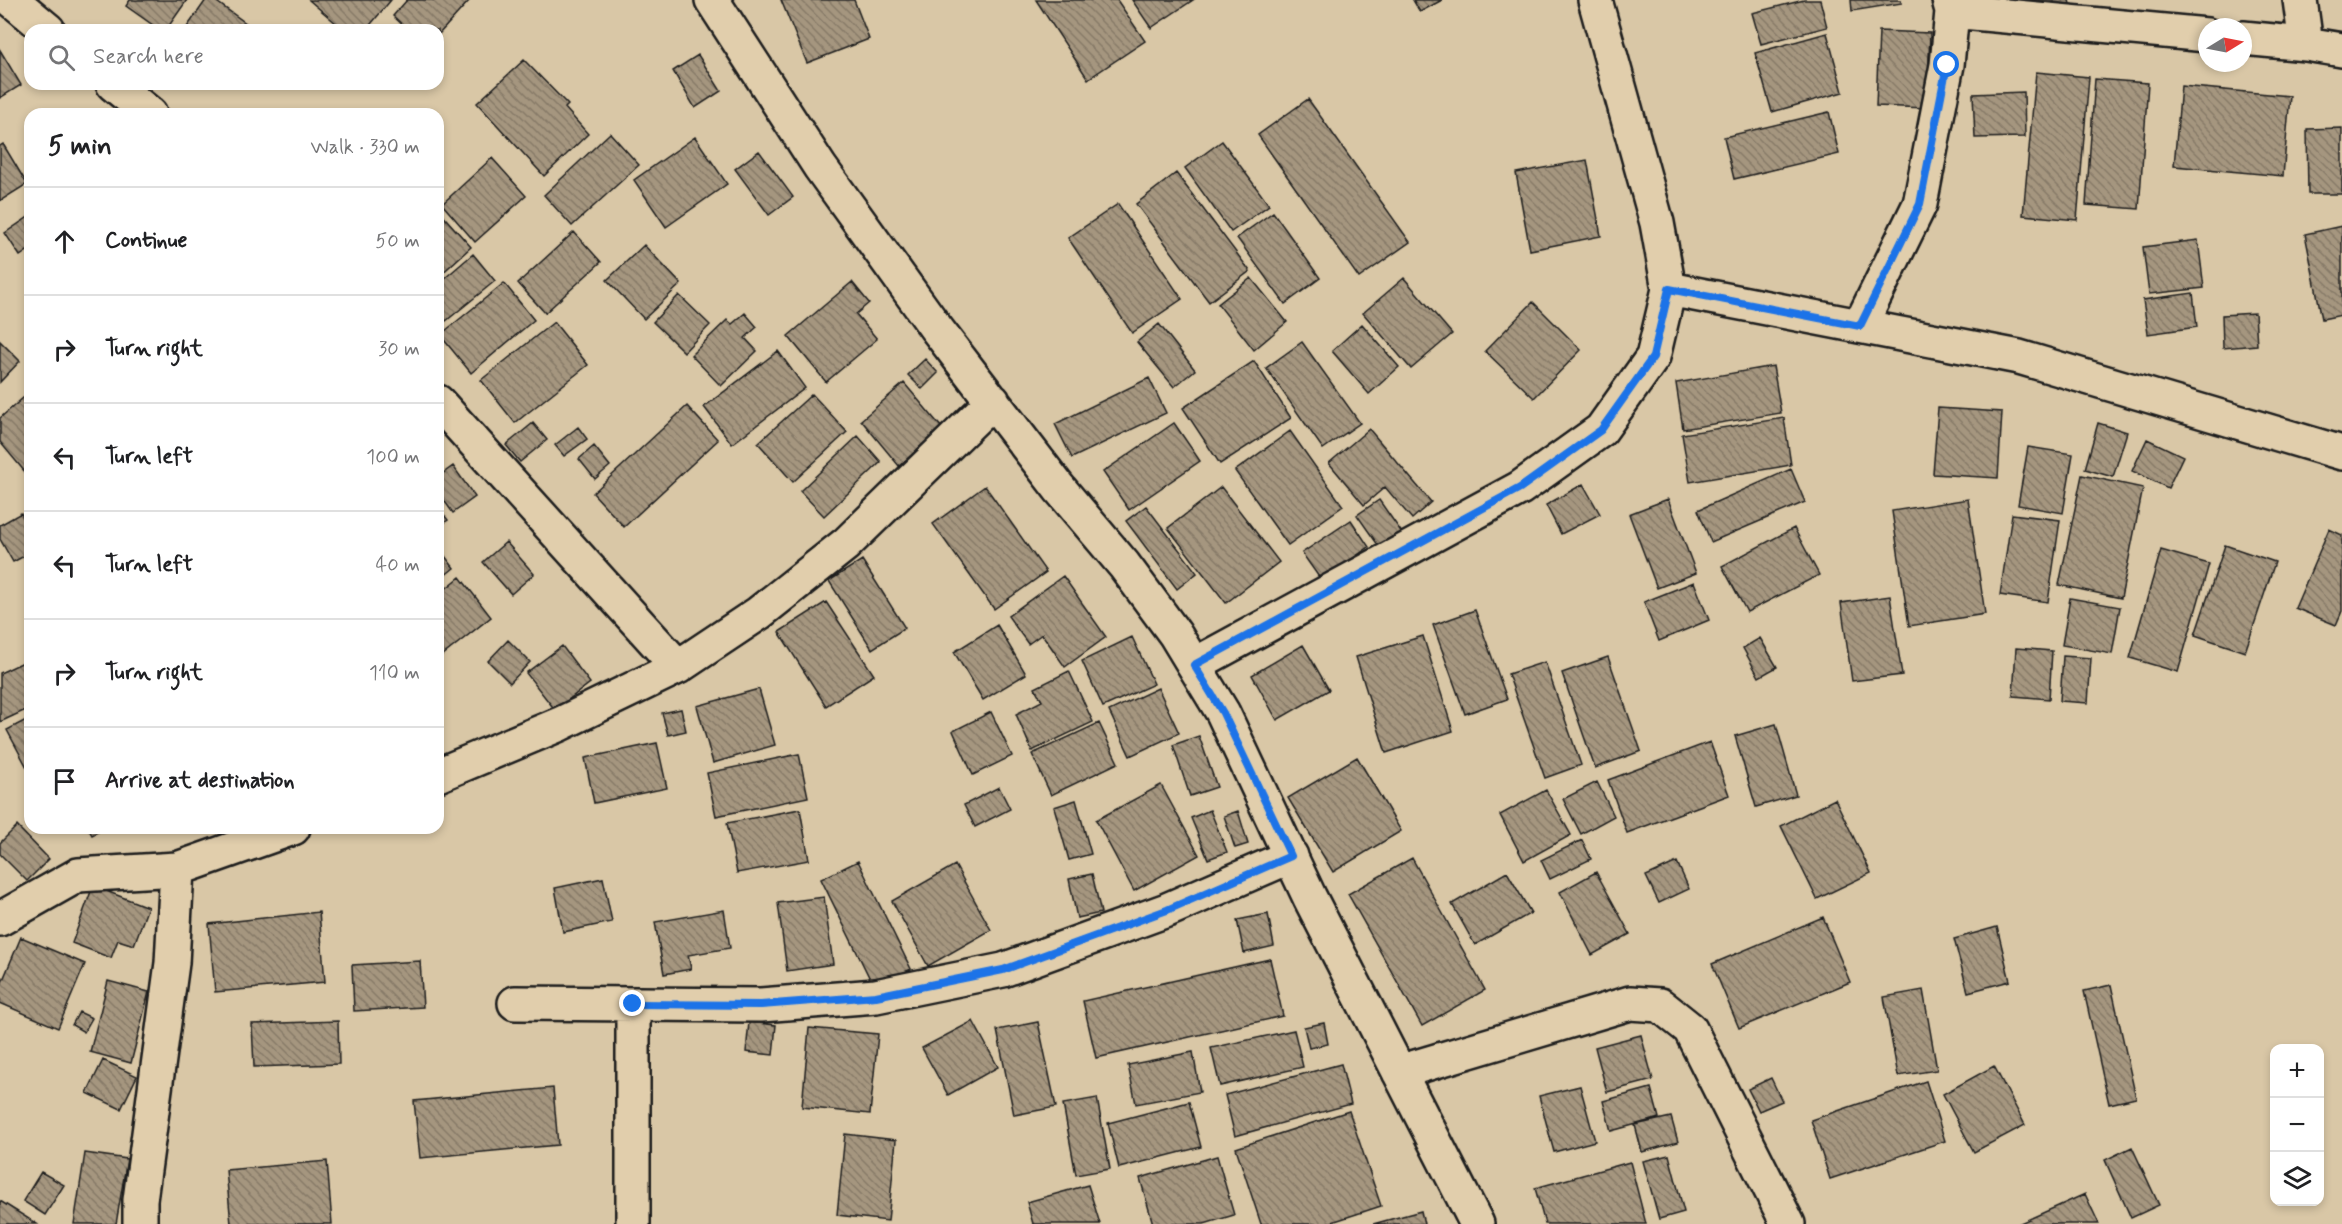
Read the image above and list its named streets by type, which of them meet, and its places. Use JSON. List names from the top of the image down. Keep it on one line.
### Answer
{"north":"right","page":{"search":"Search here","heading":["5 min","Walk · 330 m"],"list":[["Continue","50 m"],["Turn right","30 m"],["Turn left","100 m"],["Turn left","40 m"],["Turn right","110 m"],"Arrive at destination"],"map_buttons":["+","−"]}}
